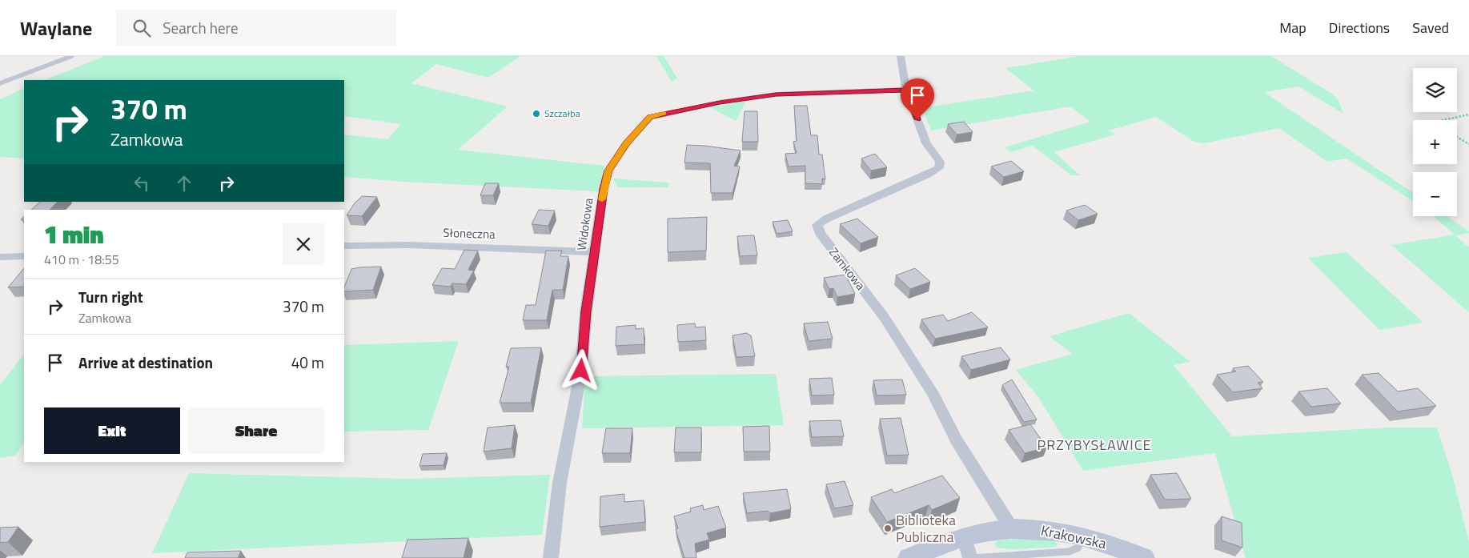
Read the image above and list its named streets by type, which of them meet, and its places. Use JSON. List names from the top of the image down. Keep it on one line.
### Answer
{"streets":{"main road":["Krakowska"],"street":["Widokowa","Słoneczna","Zamkowa"]},"crossings":[["Widokowa","Słoneczna"],["Widokowa","Zamkowa"],["Zamkowa","Krakowska"]],"districts":["PRZYBYSŁAWICE"],"places":["Szczałba","Biblioteka Publiczna"],"page":{"header":"Waylane","search":"Search here","nav":["Map","Directions","Saved"],"map_buttons":["+","−"],"turn":["370 m","Zamkowa"],"heading":["1 min","410 m · 18:55"],"list":[{"name":"Turn right","note":"Zamkowa","value":"370 m"},{"name":"Arrive at destination","value":"40 m"}],"buttons":["Exit","Share"]}}
